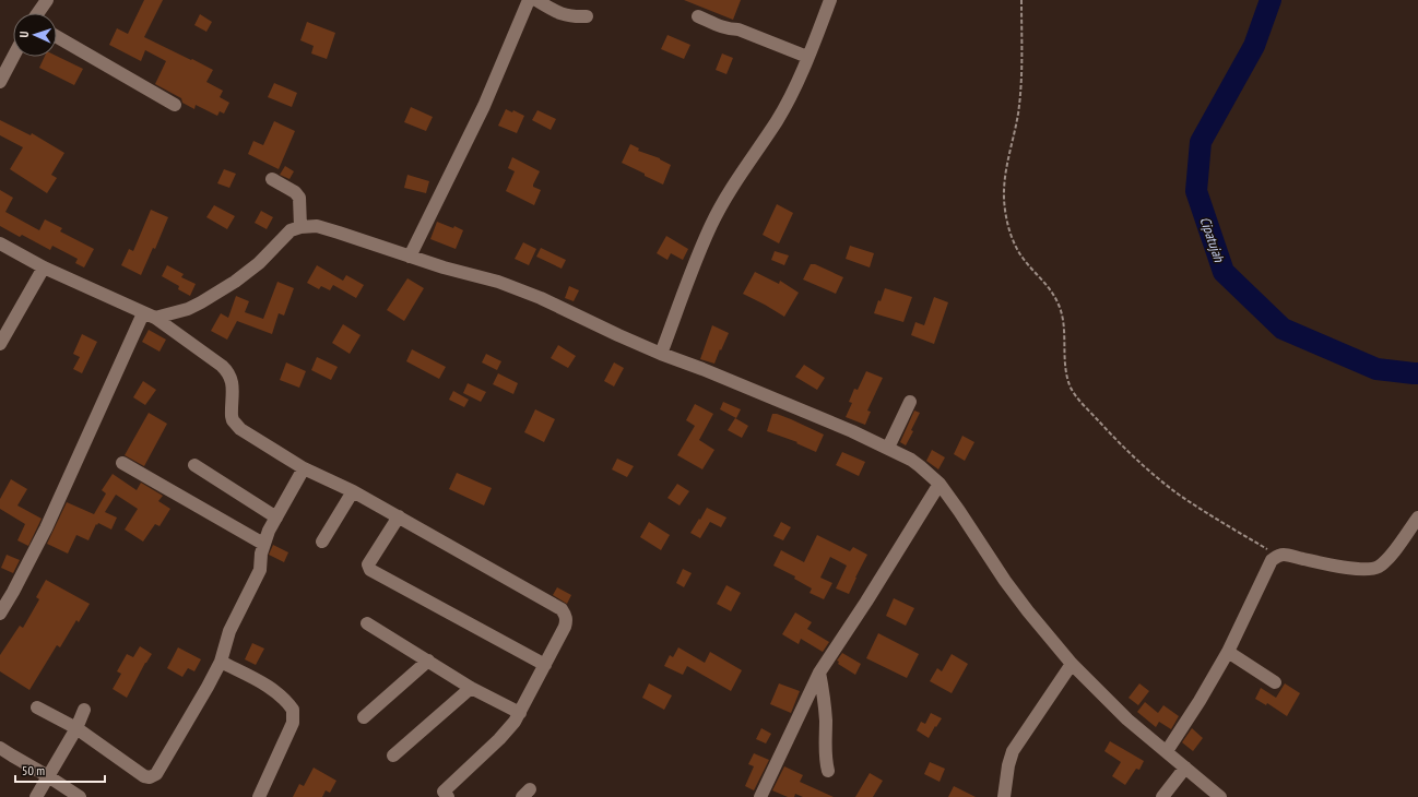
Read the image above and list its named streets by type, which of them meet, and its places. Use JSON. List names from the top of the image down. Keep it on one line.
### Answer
{"water":["Cipatujah"],"scale_bar":"50 m","north":"left"}
